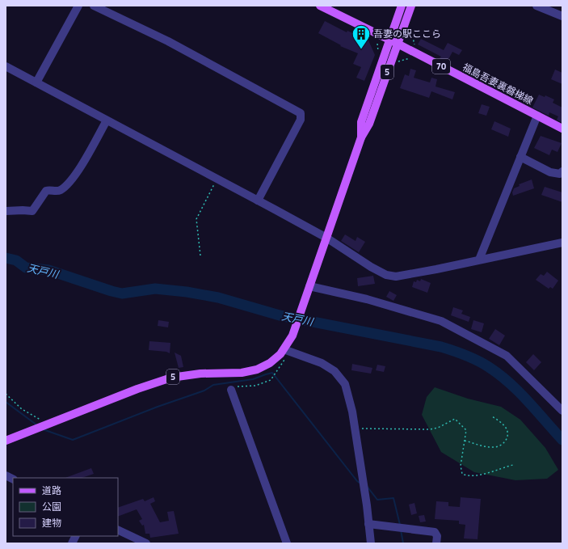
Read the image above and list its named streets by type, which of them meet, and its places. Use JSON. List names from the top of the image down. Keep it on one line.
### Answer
{"streets":{"main road":["70","5","福島吾妻裏磐梯線"]},"crossings":[["5","福島吾妻裏磐梯線"]],"water":["天戸川"],"places":{"building":["吾妻の駅ここら"]},"legend":["道路","公園","建物"]}
